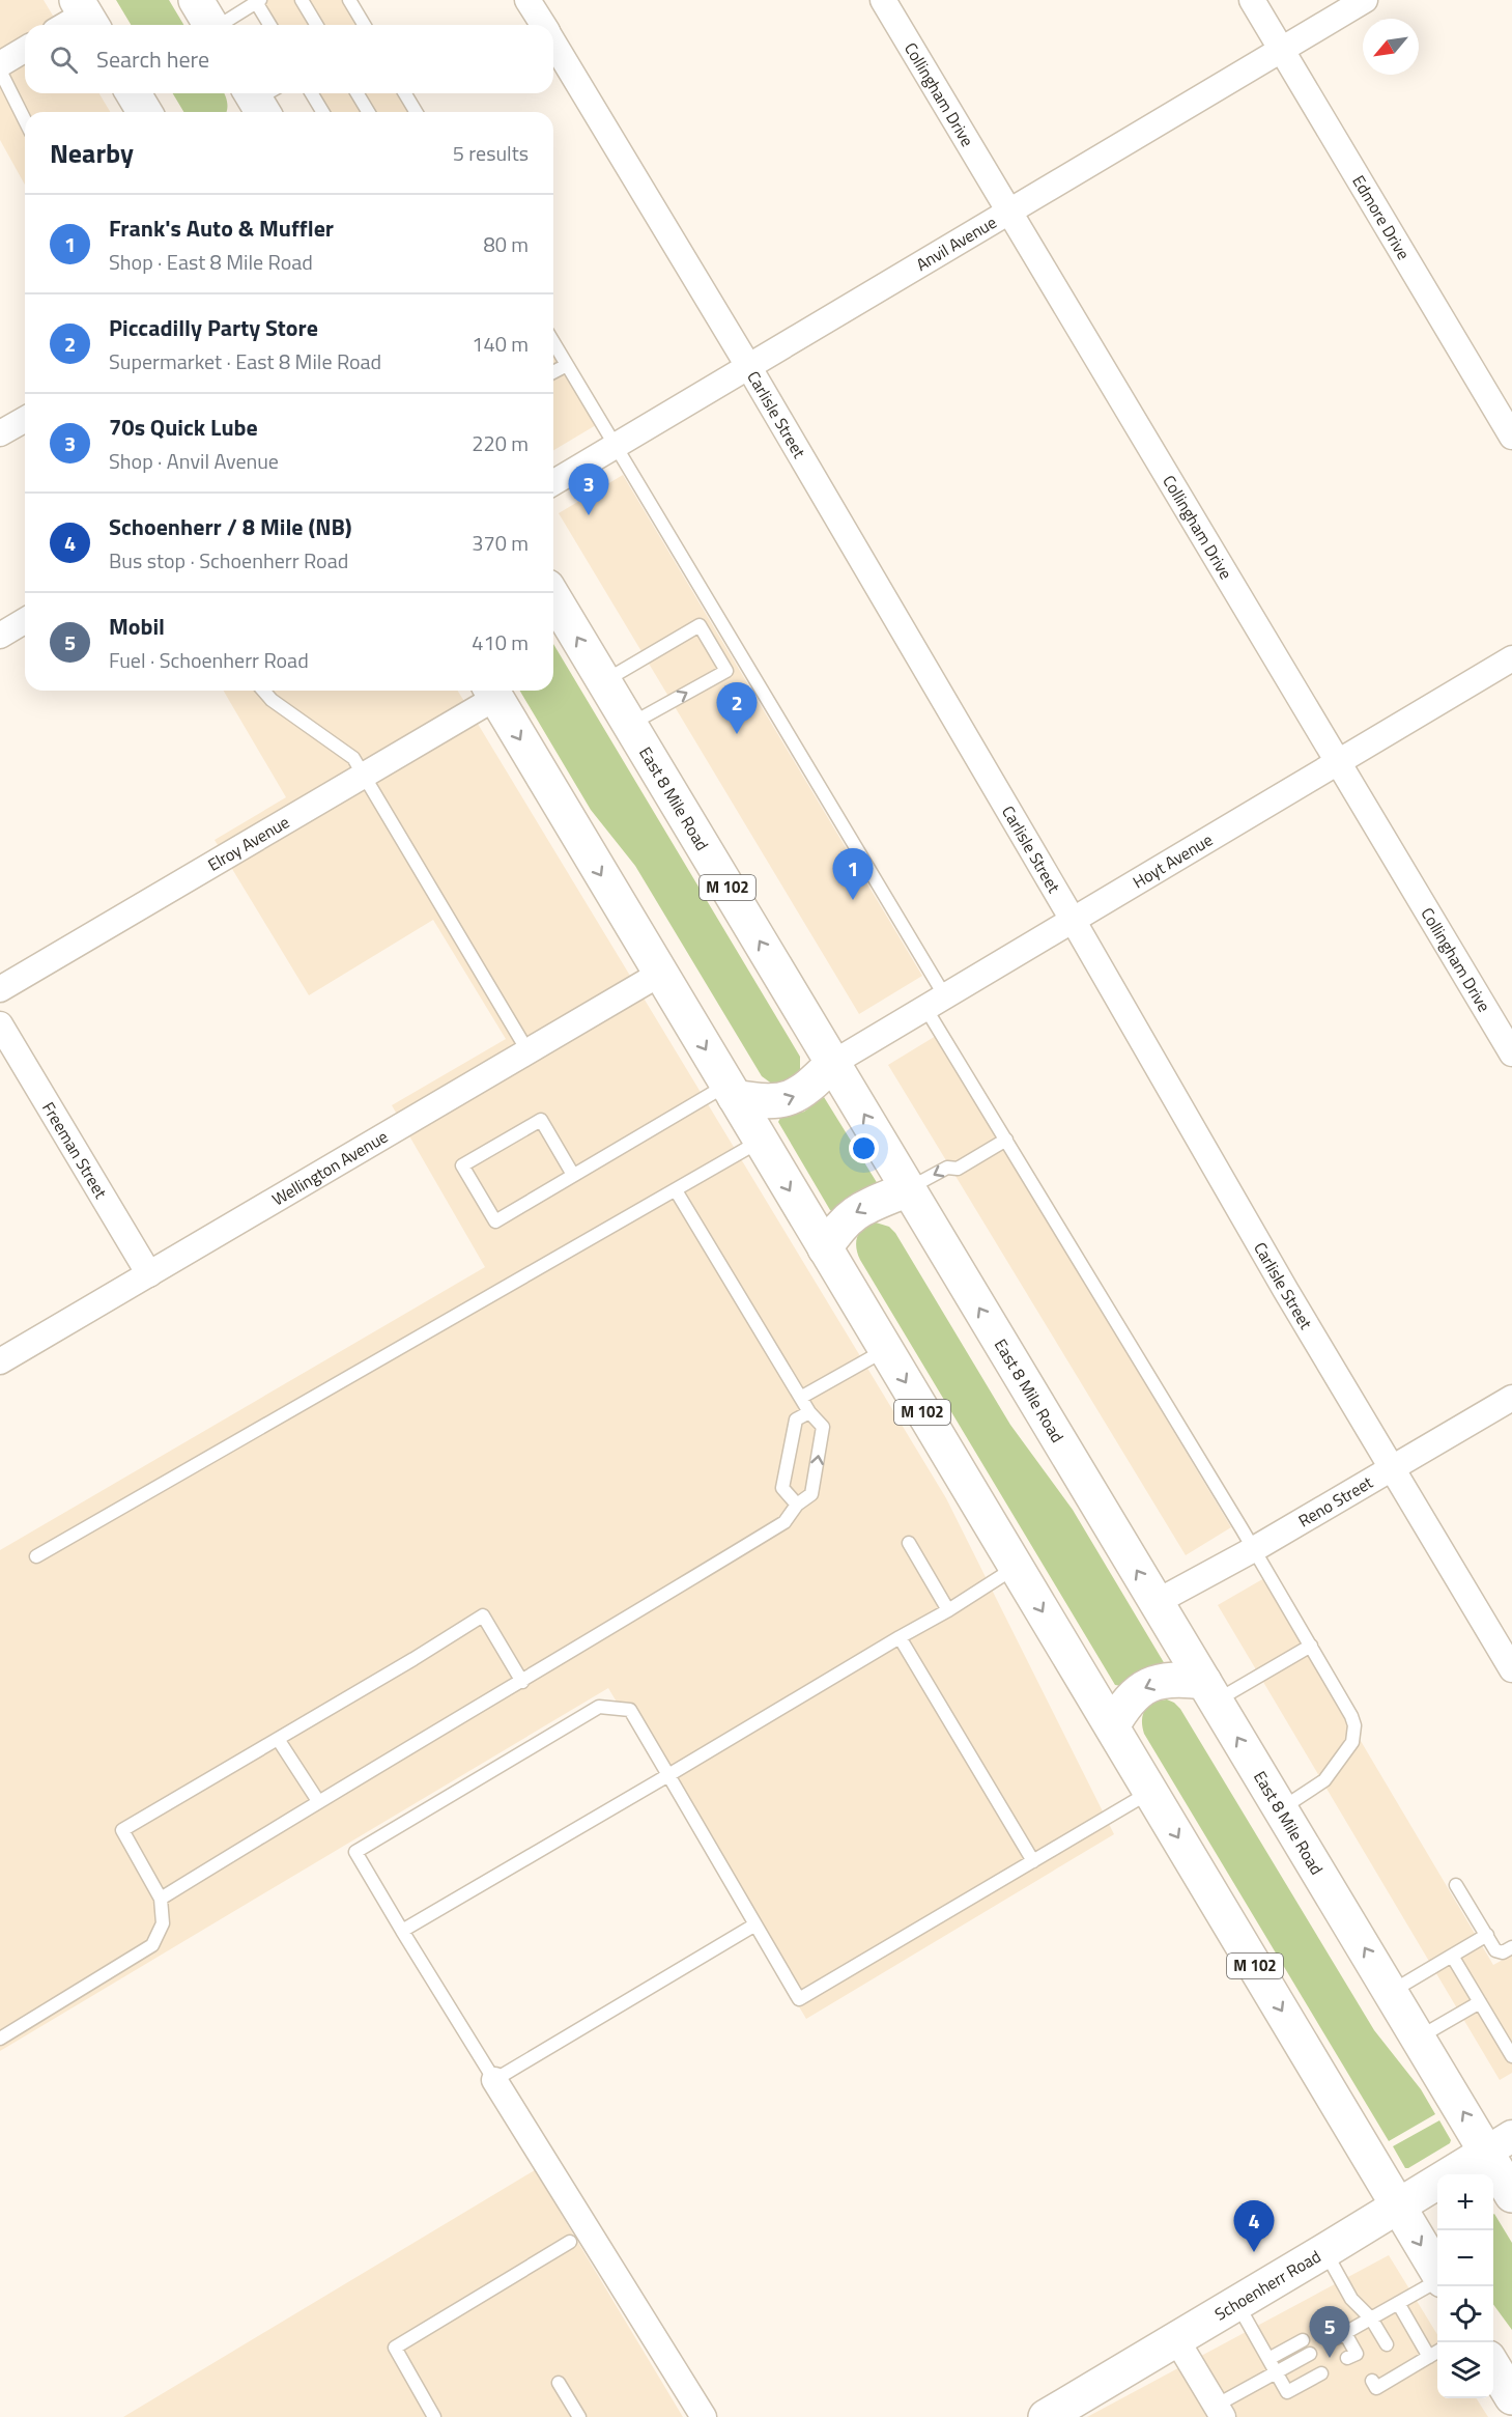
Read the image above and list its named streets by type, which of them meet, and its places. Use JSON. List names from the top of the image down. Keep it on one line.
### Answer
{"streets":{"main road":["East 8 Mile Road","M 102","Schoenherr Road"],"street":["Collingham Drive","Edmore Drive","Anvil Avenue","Carlisle Street","Elroy Avenue","Hoyt Avenue","Freeman Street","Wellington Avenue","Reno Street"]},"crossings":[["Collingham Drive","Anvil Avenue"],["Collingham Drive","Hoyt Avenue"],["Edmore Drive","Anvil Avenue"],["Anvil Avenue","Carlisle Street"],["Carlisle Street","Hoyt Avenue"],["Carlisle Street","Reno Street"],["East 8 Mile Road","Hoyt Avenue"],["East 8 Mile Road","Reno Street"],["East 8 Mile Road","Schoenherr Road"],["Elroy Avenue","M 102"],["M 102","Wellington Avenue"],["M 102","Schoenherr Road"],["Freeman Street","Wellington Avenue"]],"north":"bottom left","page":{"search":"Search here","heading":["Nearby","5 results"],"list":[{"mark":"1","name":"Frank's Auto & Muffler","note":"Shop · East 8 Mile Road","value":"80 m"},{"mark":"2","name":"Piccadilly Party Store","note":"Supermarket · East 8 Mile Road","value":"140 m"},{"mark":"3","name":"70s Quick Lube","note":"Shop · Anvil Avenue","value":"220 m"},{"mark":"4","name":"Schoenherr / 8 Mile (NB)","note":"Bus stop · Schoenherr Road","value":"370 m"},{"mark":"5","name":"Mobil","note":"Fuel · Schoenherr Road","value":"410 m"}],"pins":["3","2","1","4","5"],"map_buttons":["+","−"]}}
